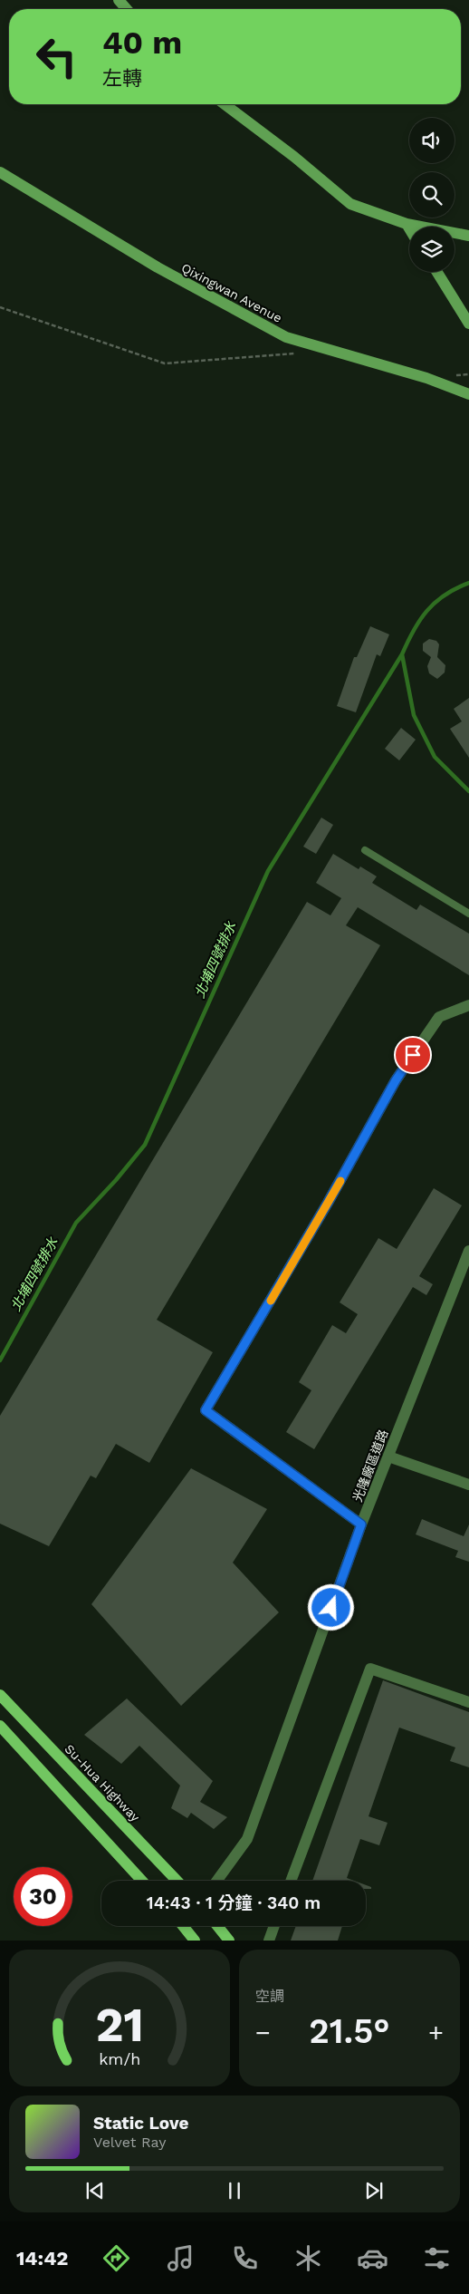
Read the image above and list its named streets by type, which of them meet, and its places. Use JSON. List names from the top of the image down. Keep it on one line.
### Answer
{"streets":{"main road":["Su-Hua Highway"],"street":["Qixingwan Avenue","光隆廠區道路"]},"water":["北埔四號排水"],"page":{"turn":["40 m","左轉"],"limit":"30","trip":"14:43 · 1 分鐘 · 340 m","tile":"空調","heat":["−","21.5°","+"],"song":["Static Love","Velvet Ray"],"tabs":"14:42","gauge":["21","km/h"]}}
